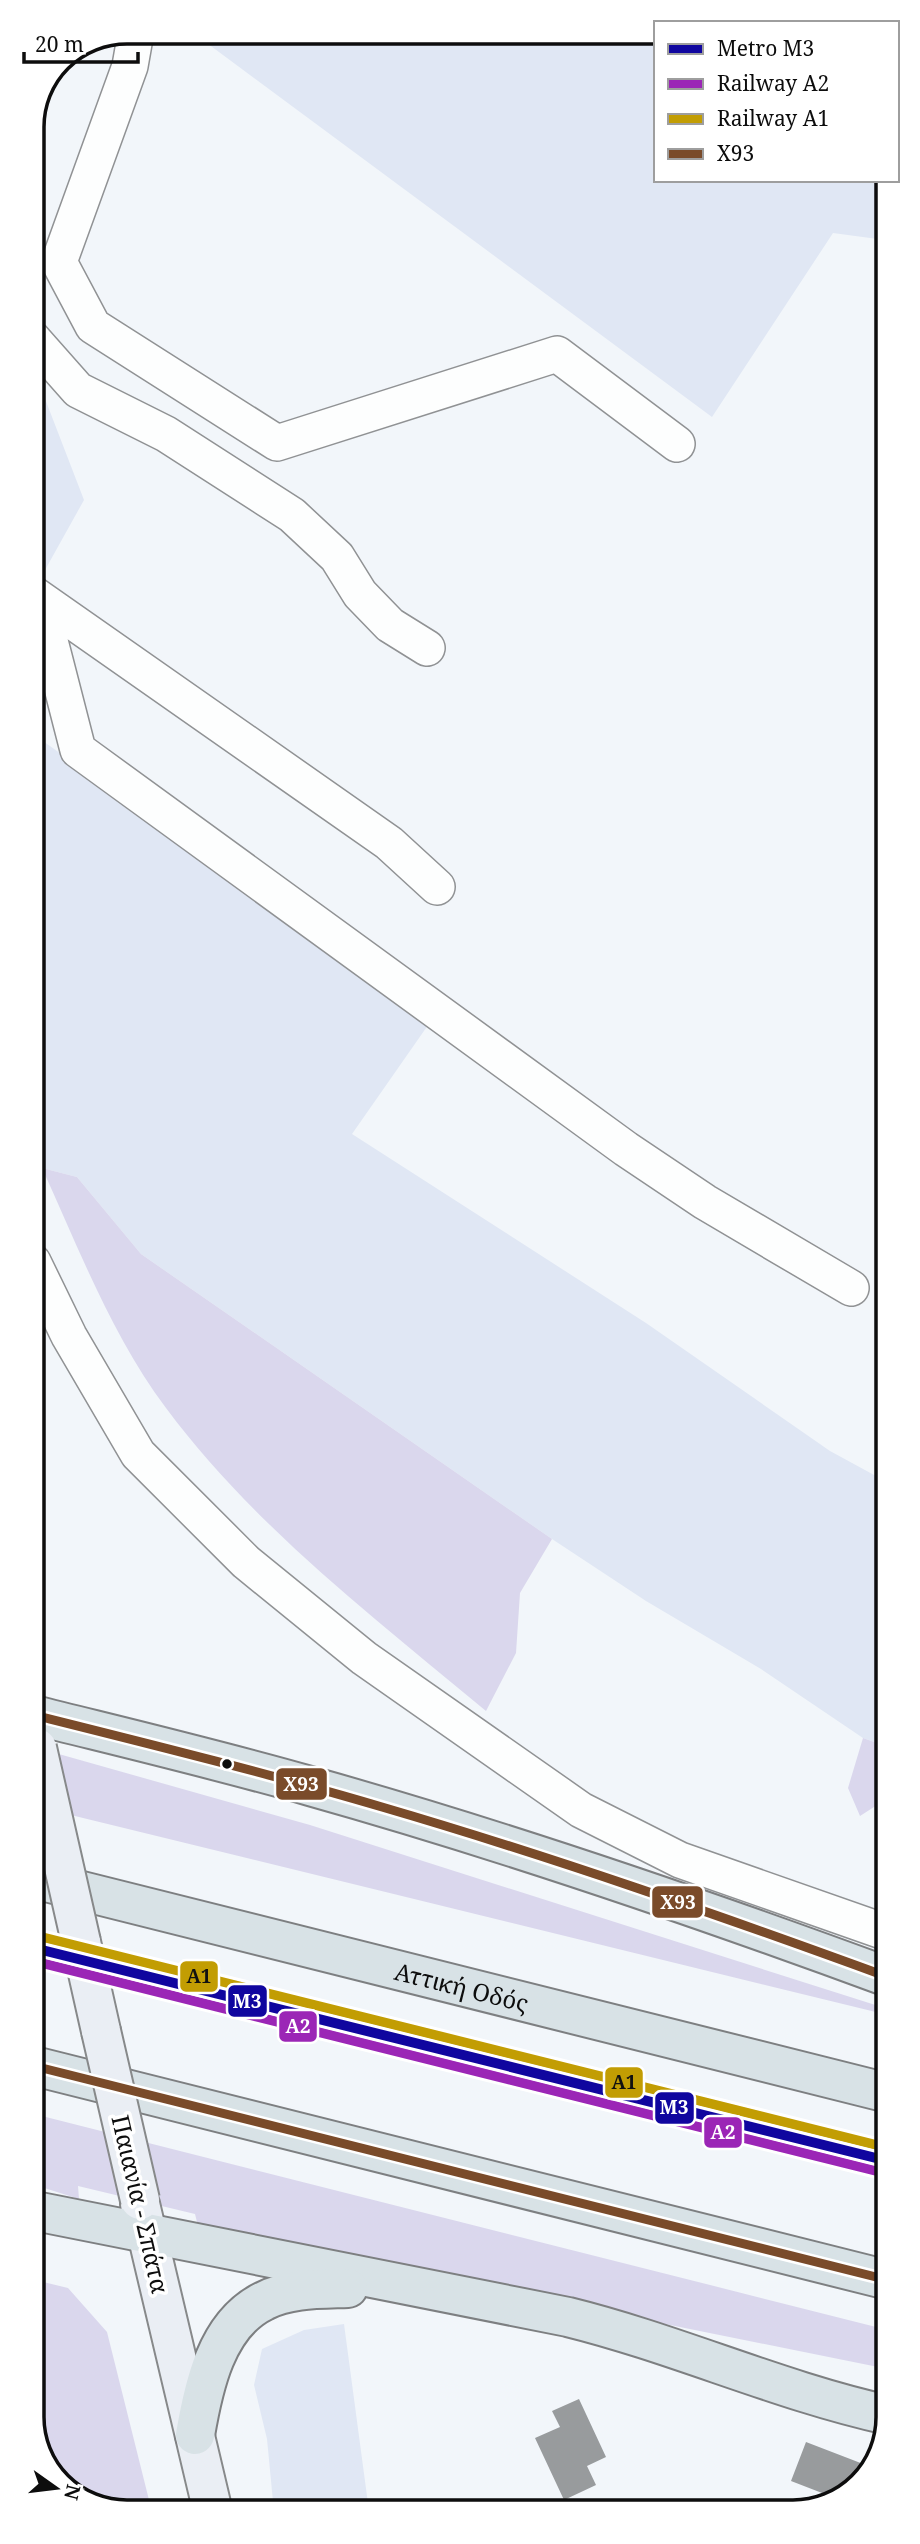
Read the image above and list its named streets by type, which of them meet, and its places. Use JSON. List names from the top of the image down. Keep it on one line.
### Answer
{"streets":{"highway":["Αττική Οδός"],"main road":["Παιανία - Σπάτα"]},"lines":["transit line X93","rail line A1","metro line Μ3","rail line A2"],"legend":["Metro Μ3","Railway A2","Railway A1","X93"],"scale_bar":"20 m","north":"right"}
